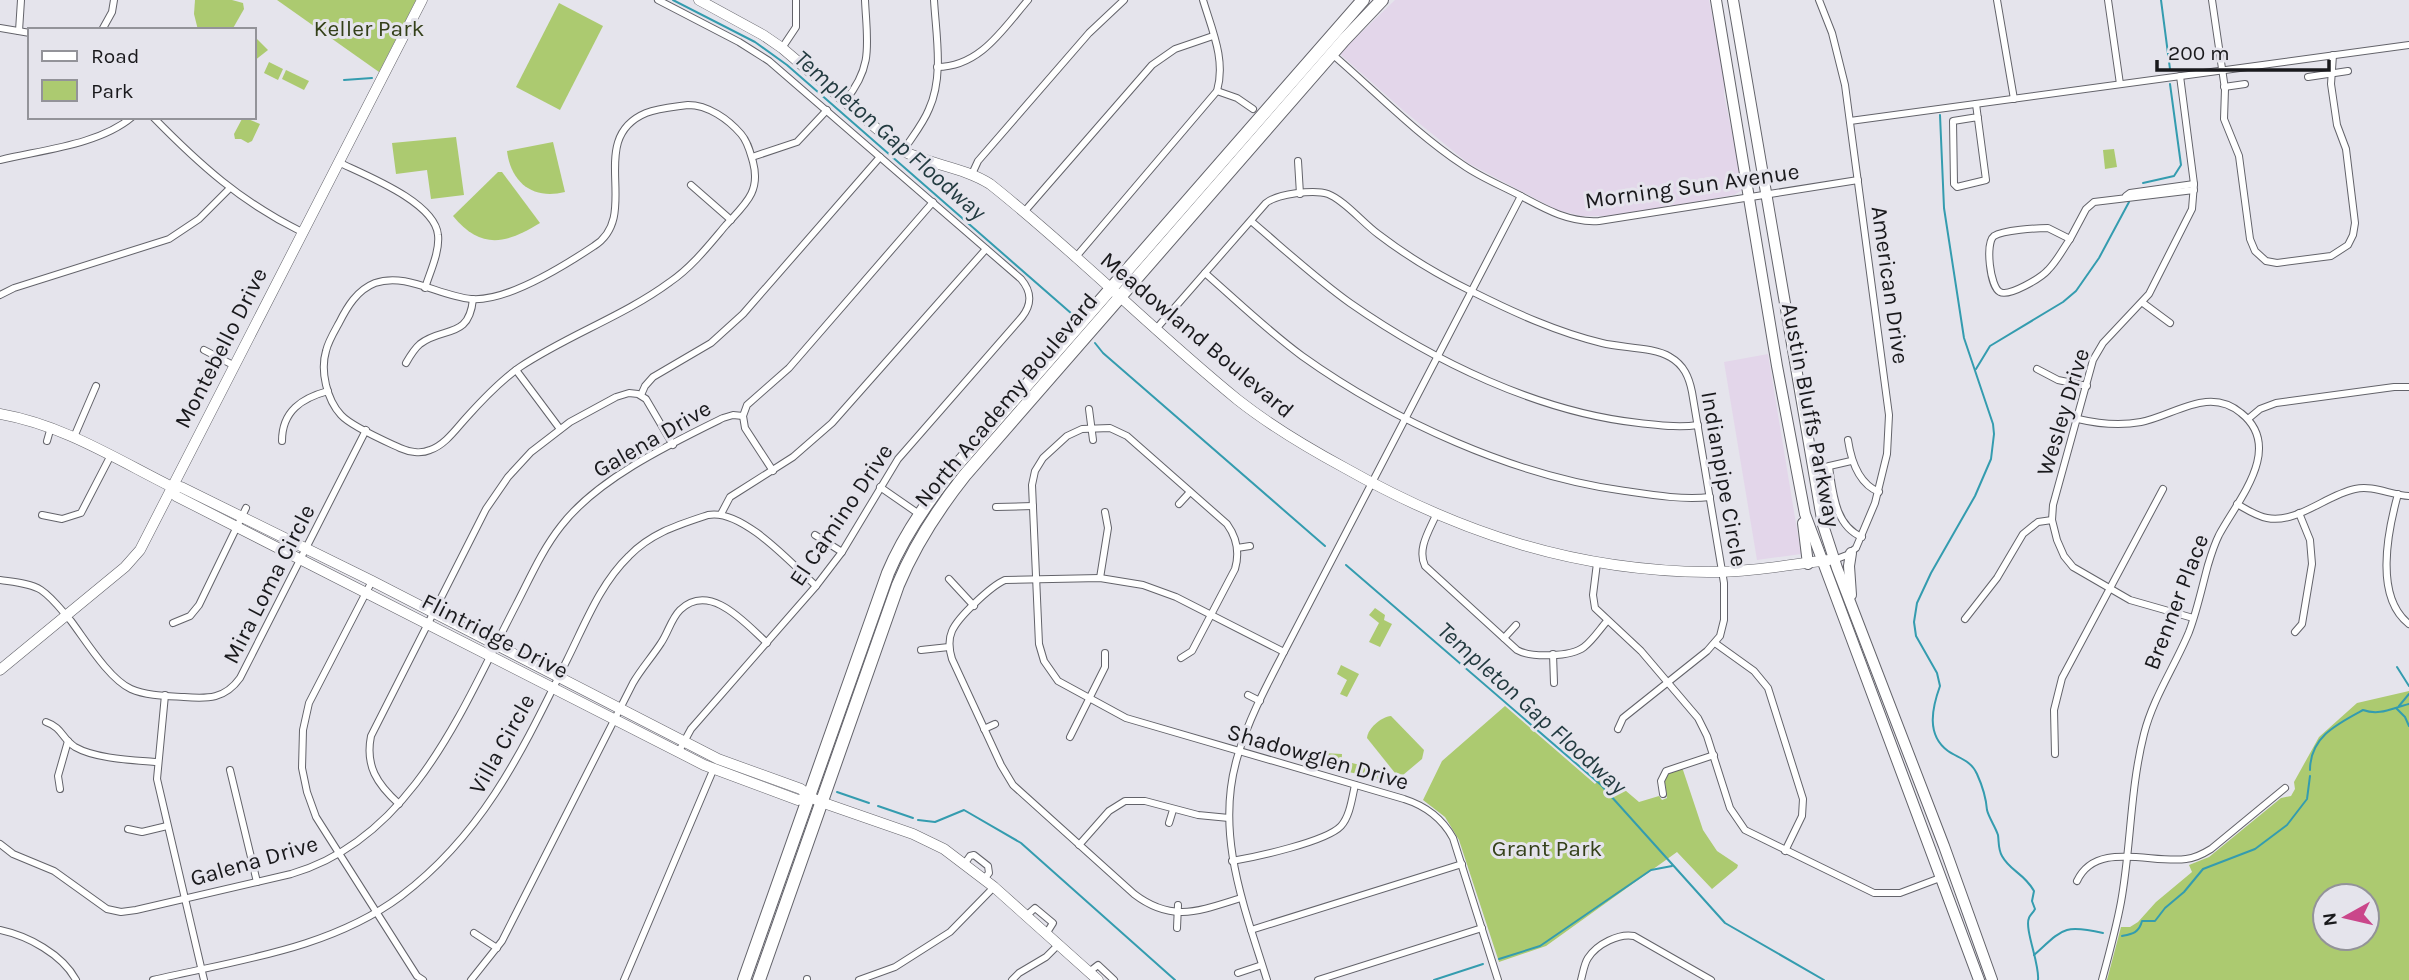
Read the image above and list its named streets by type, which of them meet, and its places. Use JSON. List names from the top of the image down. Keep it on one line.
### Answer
{"streets":{"highway":["North Academy Boulevard"],"main road":["Austin Bluffs Parkway"],"street":["Morning Sun Avenue","American Drive","Meadowland Boulevard","Montebello Drive","Wesley Drive","Galena Drive","Indianpipe Circle","El Camino Drive","Mira Loma Circle","Brenner Place","Flintridge Drive","Villa Circle","Shadowglen Drive"]},"crossings":[["Morning Sun Avenue","American Drive"],["Morning Sun Avenue","North Academy Boulevard"],["Morning Sun Avenue","Austin Bluffs Parkway"],["Meadowland Boulevard","North Academy Boulevard"],["Meadowland Boulevard","Austin Bluffs Parkway"],["Meadowland Boulevard","Indianpipe Circle"],["Montebello Drive","Mira Loma Circle"],["Montebello Drive","Flintridge Drive"],["North Academy Boulevard","Flintridge Drive"],["Wesley Drive","Brenner Place"],["Galena Drive","Flintridge Drive"],["El Camino Drive","Flintridge Drive"],["Mira Loma Circle","Flintridge Drive"],["Flintridge Drive","Villa Circle"]],"water":["Templeton Gap Floodway"],"parks":["Keller Park","Grant Park"],"legend":["Road","Park"],"scale_bar":"200 m","north":"left"}
